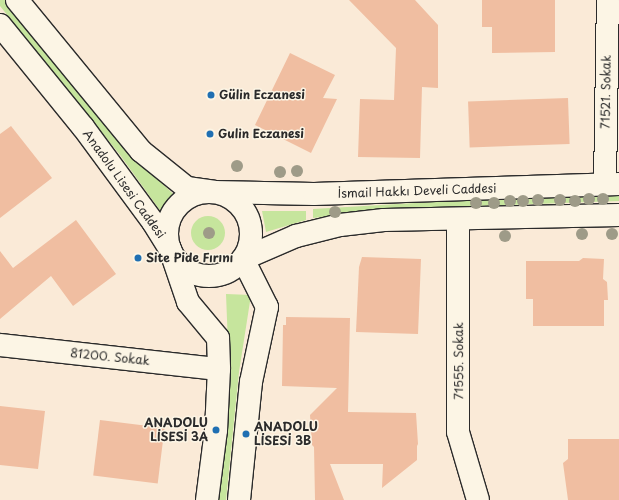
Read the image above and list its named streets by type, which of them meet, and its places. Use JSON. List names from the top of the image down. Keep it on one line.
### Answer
{"streets":{"street":["71521. Sokak","Anadolu Lisesi Caddesi","İsmail Hakkı Develi Caddesi","81200. Sokak","71555. Sokak"]},"crossings":[["71521. Sokak","İsmail Hakkı Develi Caddesi"],["Anadolu Lisesi Caddesi","İsmail Hakkı Develi Caddesi"],["Anadolu Lisesi Caddesi","81200. Sokak"]],"places":["Gülin Eczanesi","Gulin Eczanesi","Site Pide Fırını","ANADOLU LİSESİ 3A","ANADOLU LİSESİ 3B"]}
